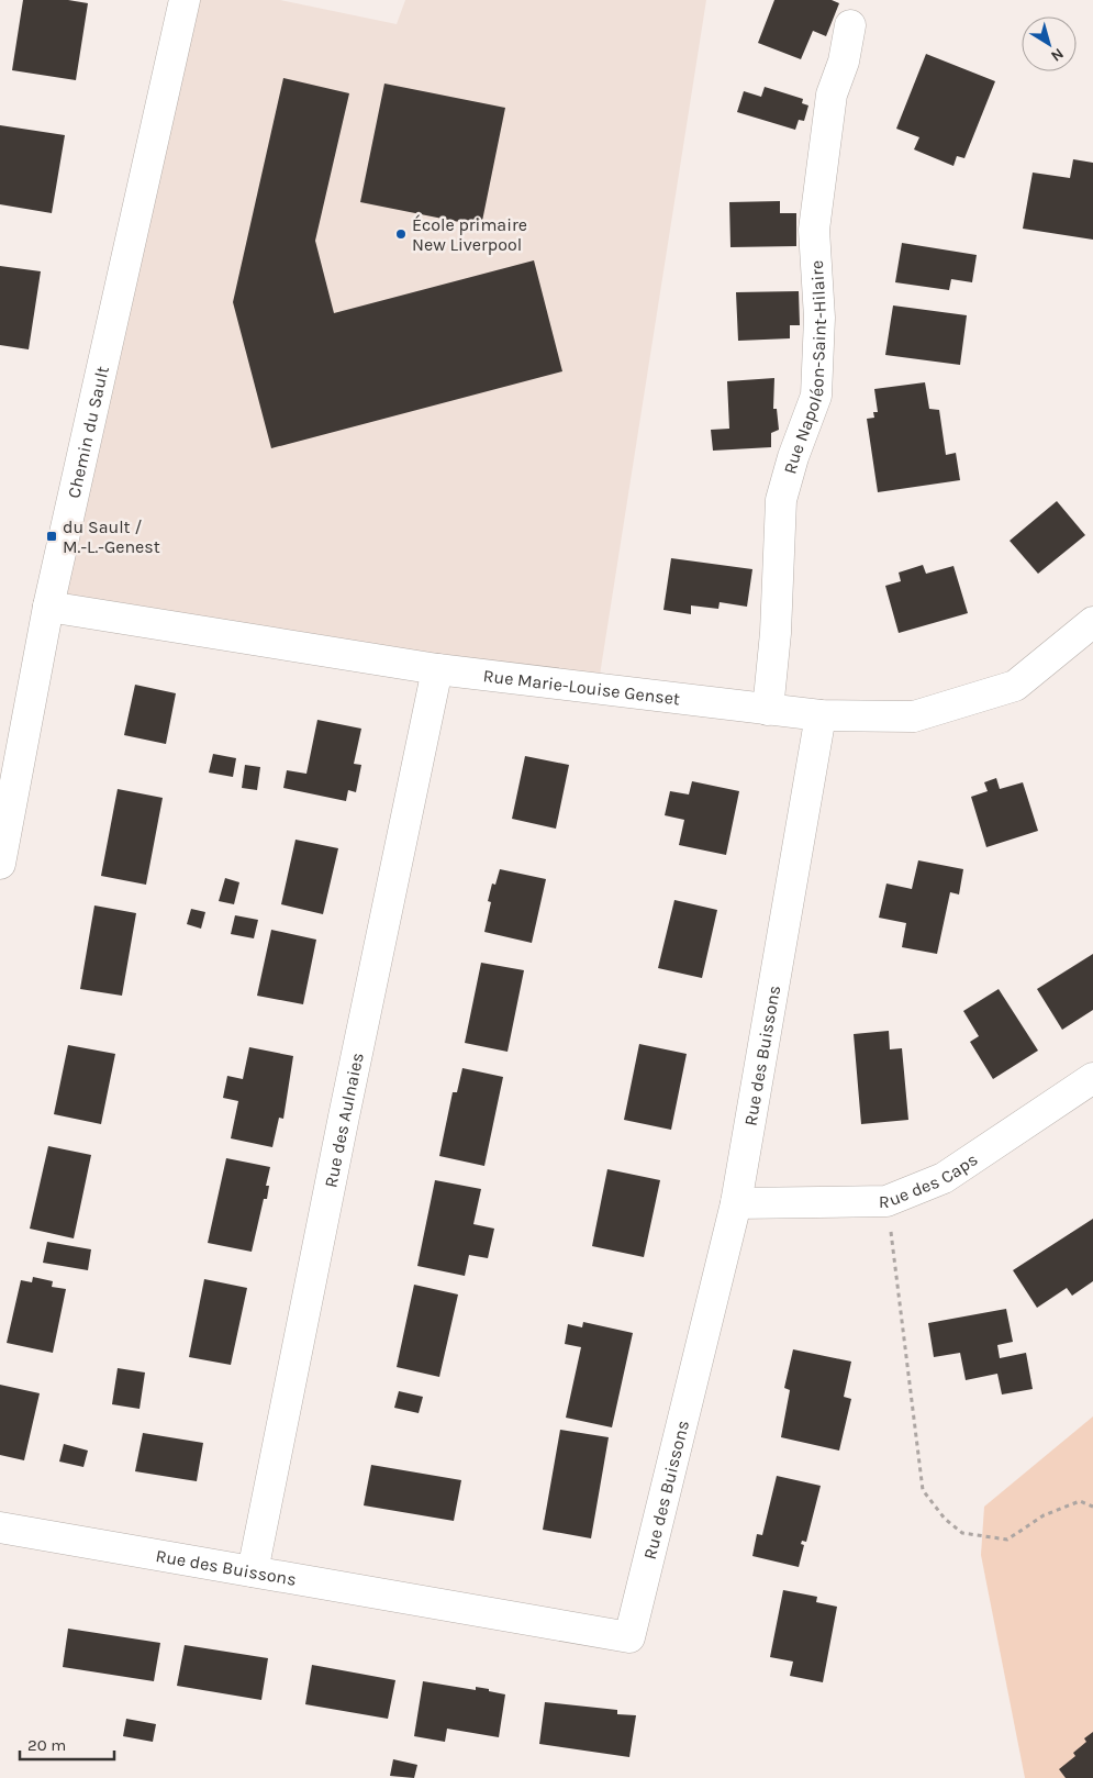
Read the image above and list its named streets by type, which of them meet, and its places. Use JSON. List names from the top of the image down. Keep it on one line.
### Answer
{"streets":{"street":["Rue Napoléon-Saint-Hilaire","Chemin du Sault","Rue Marie-Louise Genset","Rue des Buissons","Rue des Aulnaies","Rue des Caps"]},"crossings":[["Rue Napoléon-Saint-Hilaire","Rue Marie-Louise Genset"],["Chemin du Sault","Rue Marie-Louise Genset"],["Rue Marie-Louise Genset","Rue des Buissons"],["Rue Marie-Louise Genset","Rue des Aulnaies"],["Rue des Buissons","Rue des Aulnaies"],["Rue des Buissons","Rue des Caps"]],"places":{"other":["École primaire New Liverpool"],"transit":["du Sault / M.-L.-Genest"]},"scale_bar":"20 m","north":"bottom right"}
